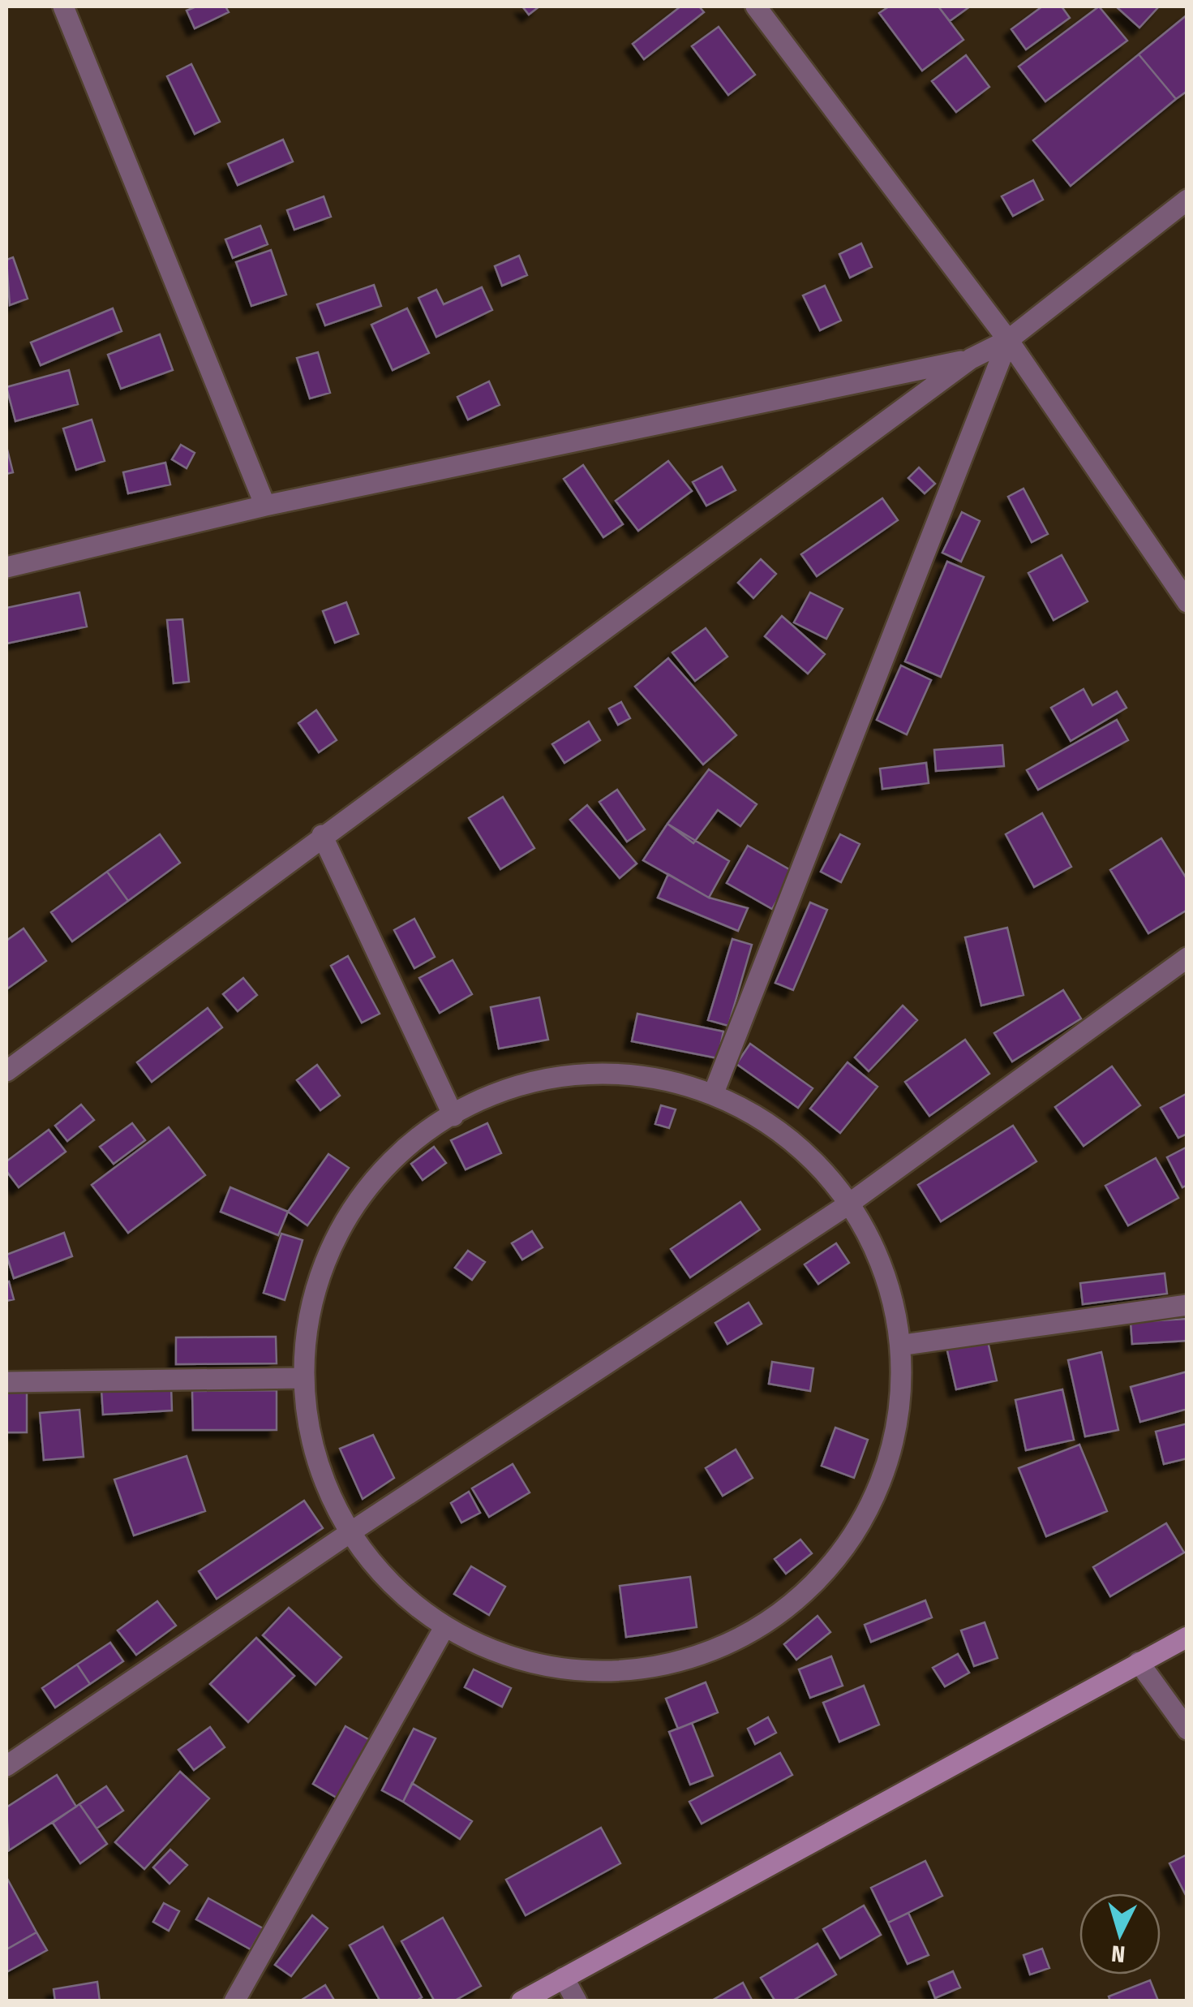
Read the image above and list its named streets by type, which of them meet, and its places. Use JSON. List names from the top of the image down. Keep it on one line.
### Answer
{"north":"bottom"}
